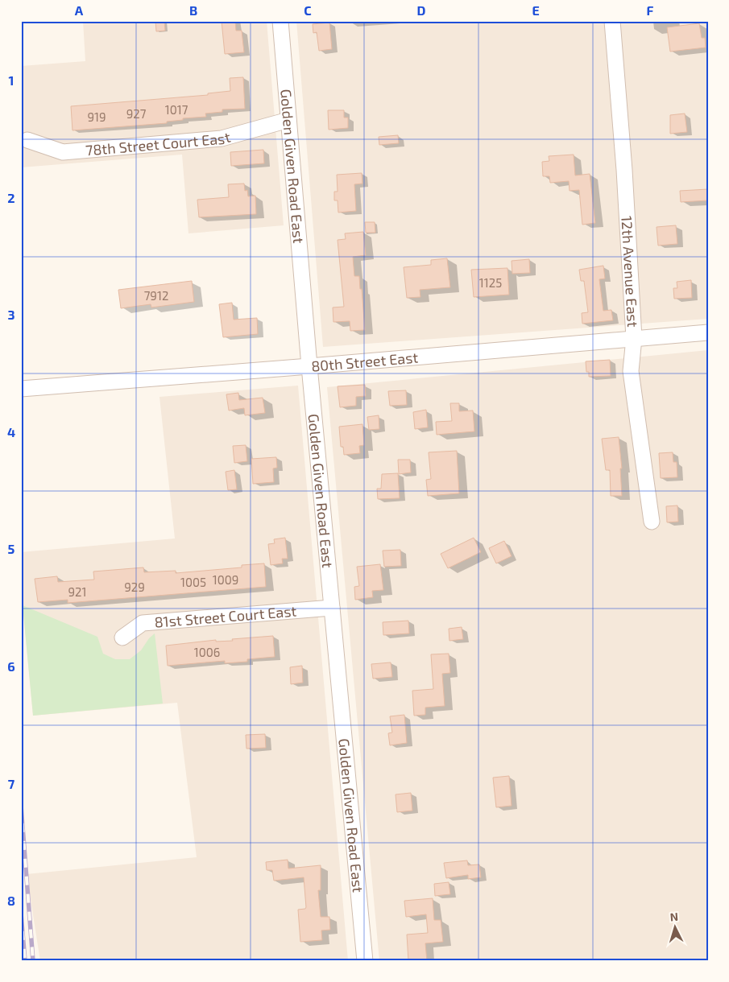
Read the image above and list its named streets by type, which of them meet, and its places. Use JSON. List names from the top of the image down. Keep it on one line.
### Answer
{"streets":{"street":["78th Street Court East","Golden Given Road East","12th Avenue East","80th Street East","81st Street Court East"]},"crossings":[["78th Street Court East","Golden Given Road East"],["Golden Given Road East","80th Street East"],["Golden Given Road East","81st Street Court East"],["12th Avenue East","80th Street East"]],"house_numbers":["1017","927","919","1125","7912","1009","1005","929","921","1006"],"north":"top","grid":{"columns":["A","B","C","D","E","F"],"rows":["1","2","3","4","5","6","7","8"]}}
